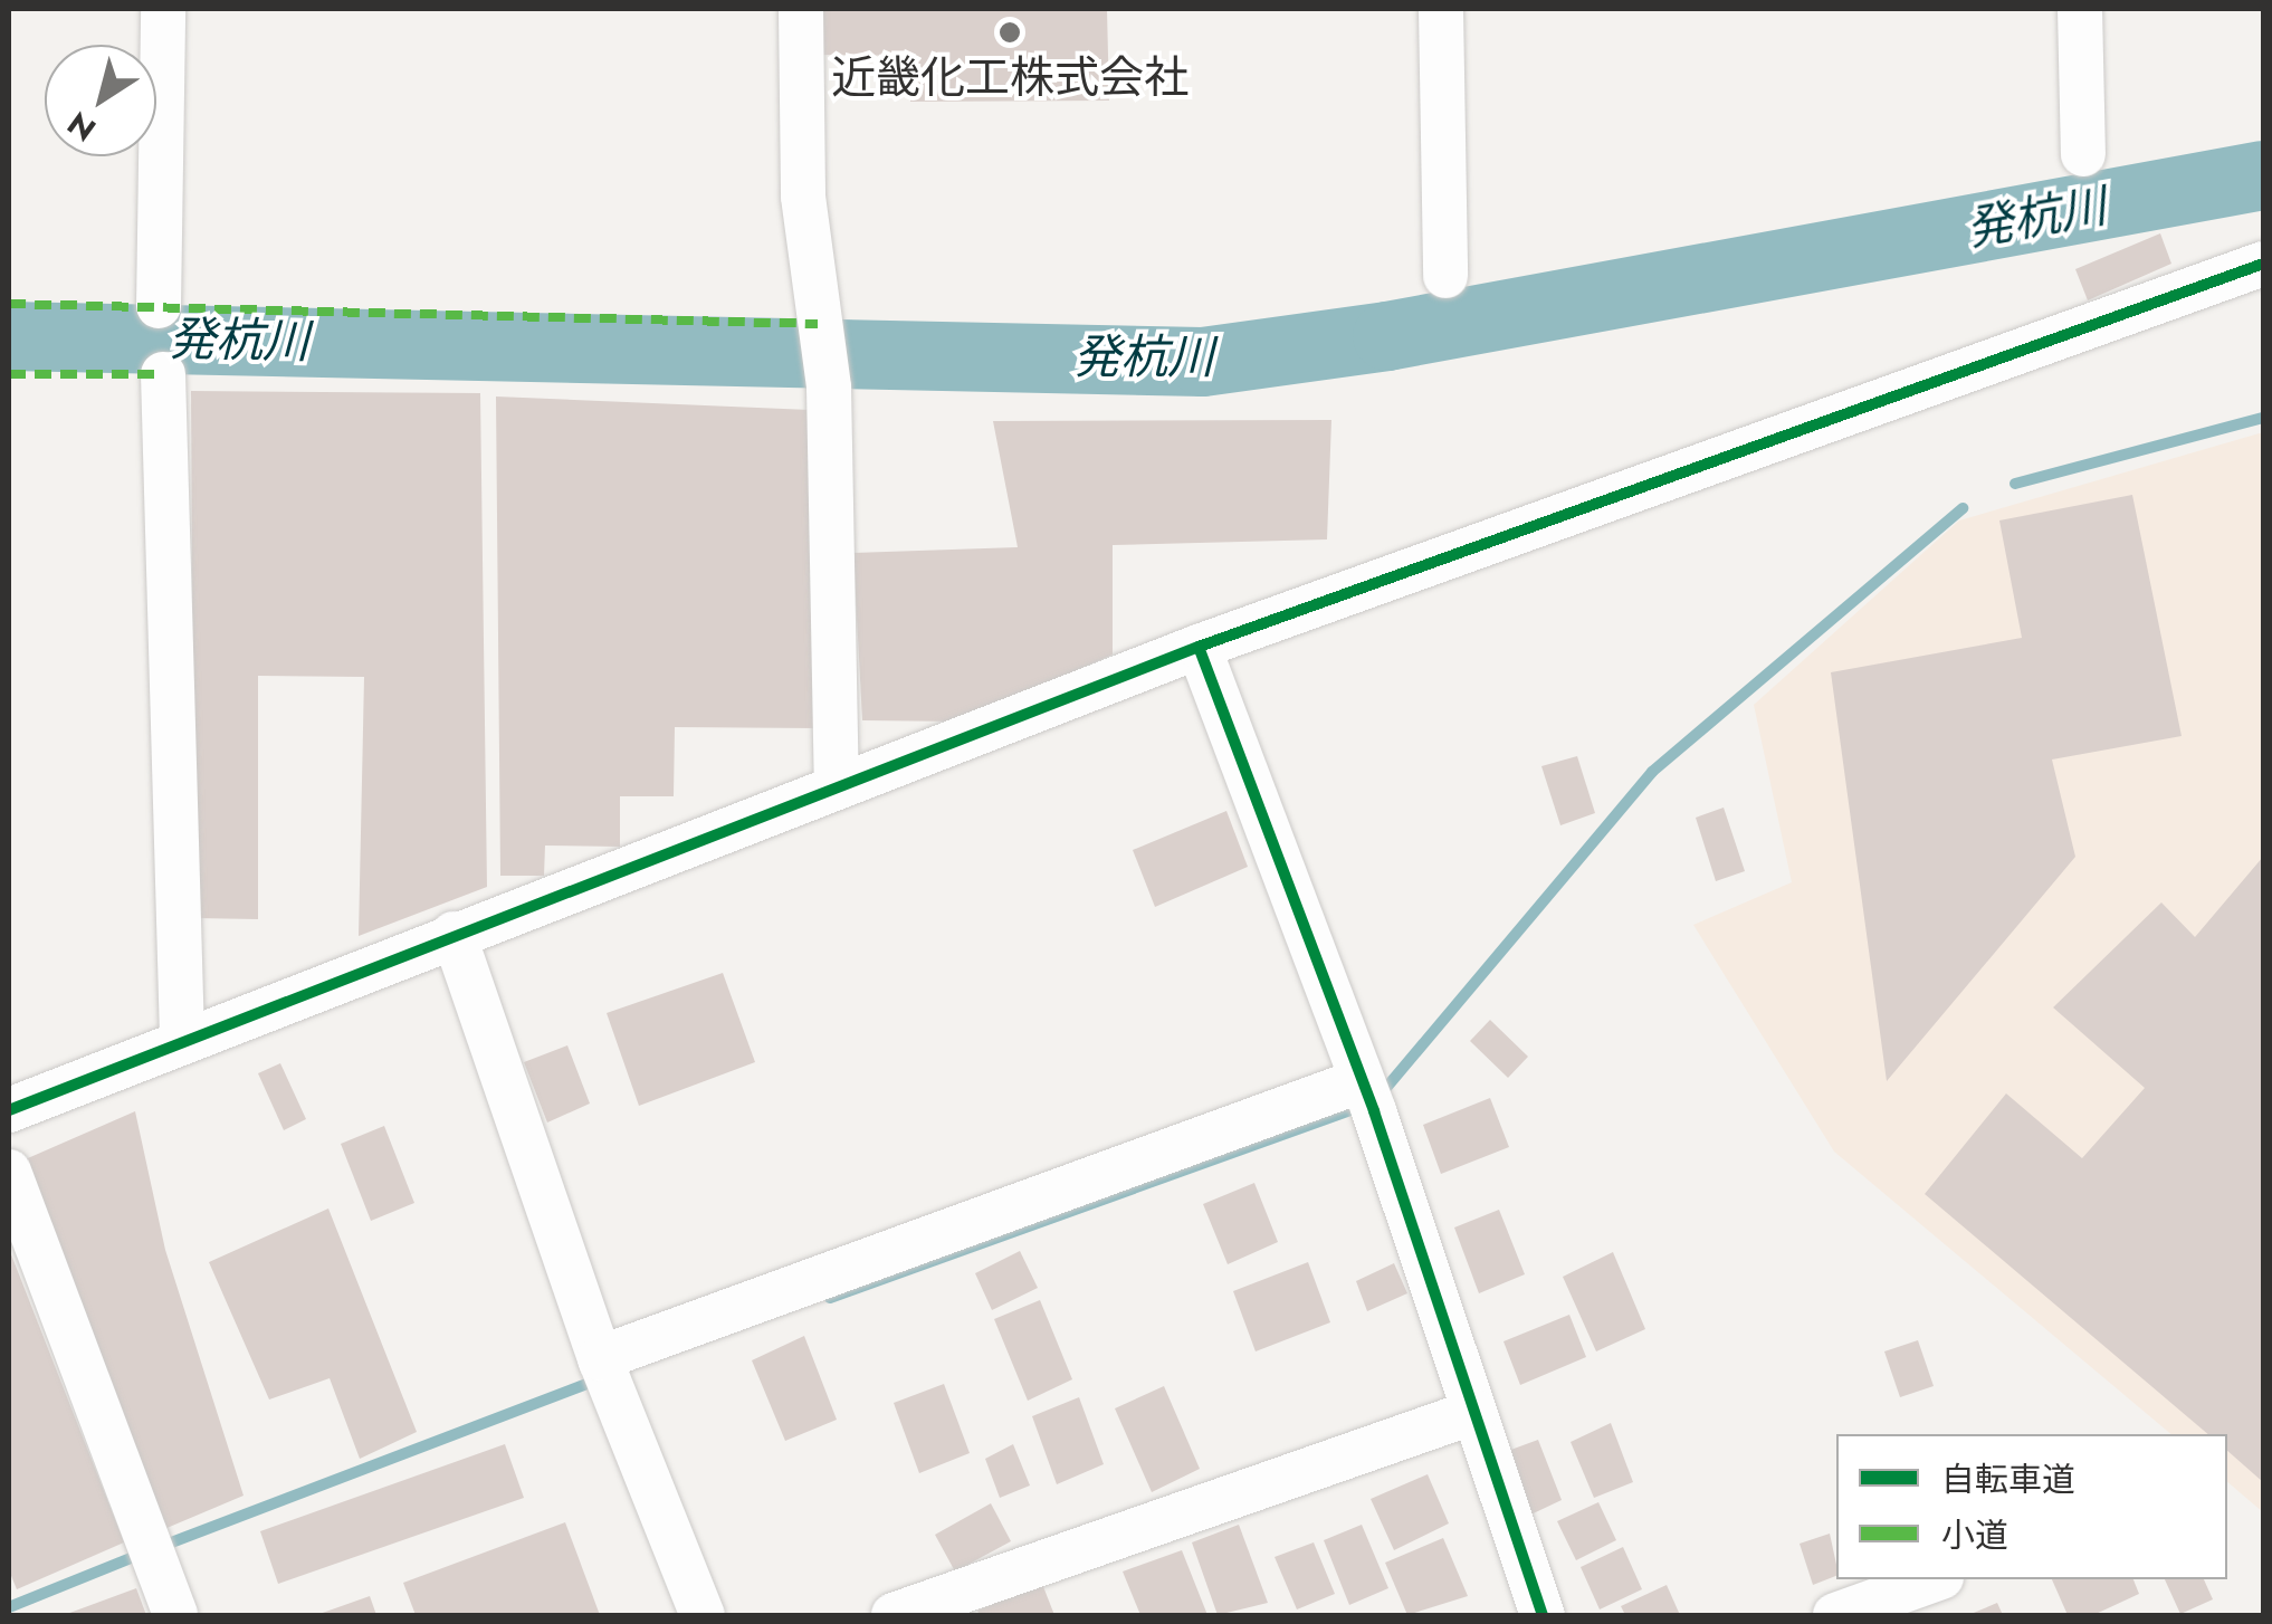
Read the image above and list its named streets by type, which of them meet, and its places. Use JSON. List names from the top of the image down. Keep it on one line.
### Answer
{"water":["発杭川"],"places":["近畿化工株式会社"],"legend":["自転車道","小道"],"north":"bottom left"}
